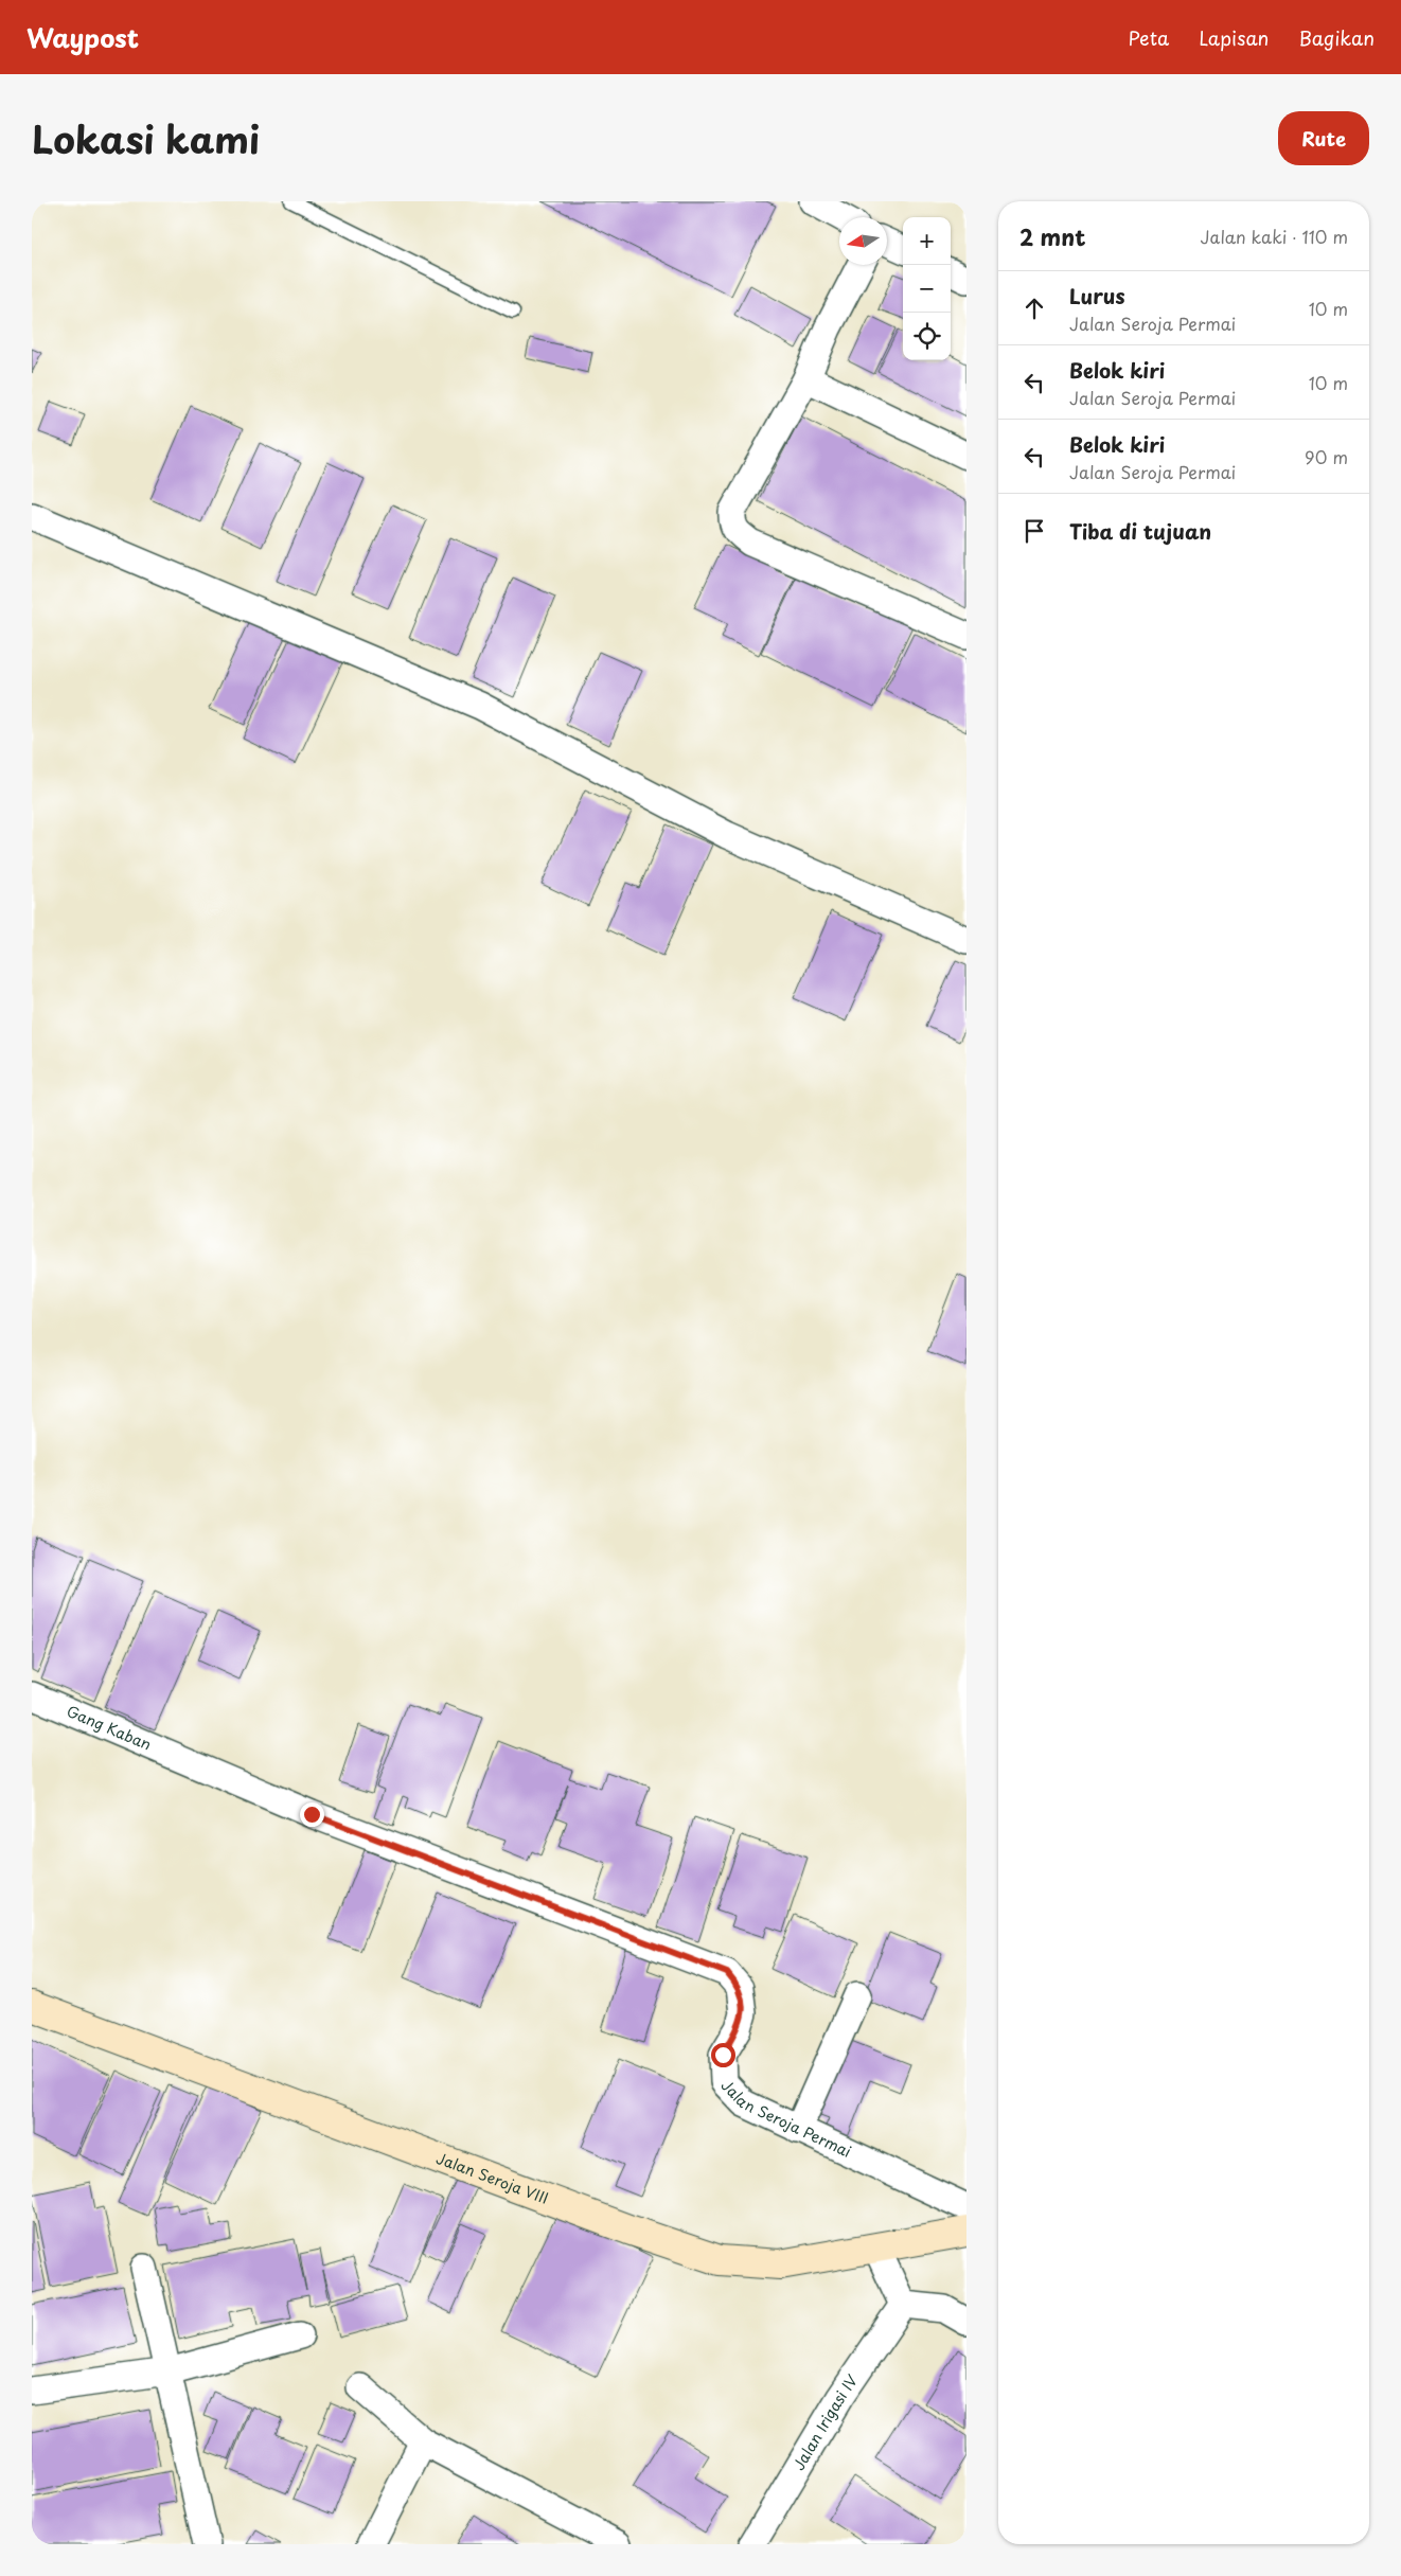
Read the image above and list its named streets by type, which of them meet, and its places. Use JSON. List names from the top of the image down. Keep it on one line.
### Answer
{"streets":{"street":["Gang Kaban","Jalan Seroja Permai","Jalan Seroja VIII","Jalan Irigasi IV"]},"crossings":[["Gang Kaban","Jalan Seroja Permai"]],"north":"left","page":{"header":"Waypost","nav":["Peta","Lapisan","Bagikan"],"title":"Lokasi kami","buttons":"Rute","heading":["2 mnt","Jalan kaki · 110 m"],"map_buttons":["+","−"],"list":[["Lurus","Jalan Seroja Permai","10 m"],["Belok kiri","Jalan Seroja Permai","10 m"],["Belok kiri","Jalan Seroja Permai","90 m"],"Tiba di tujuan"]}}
